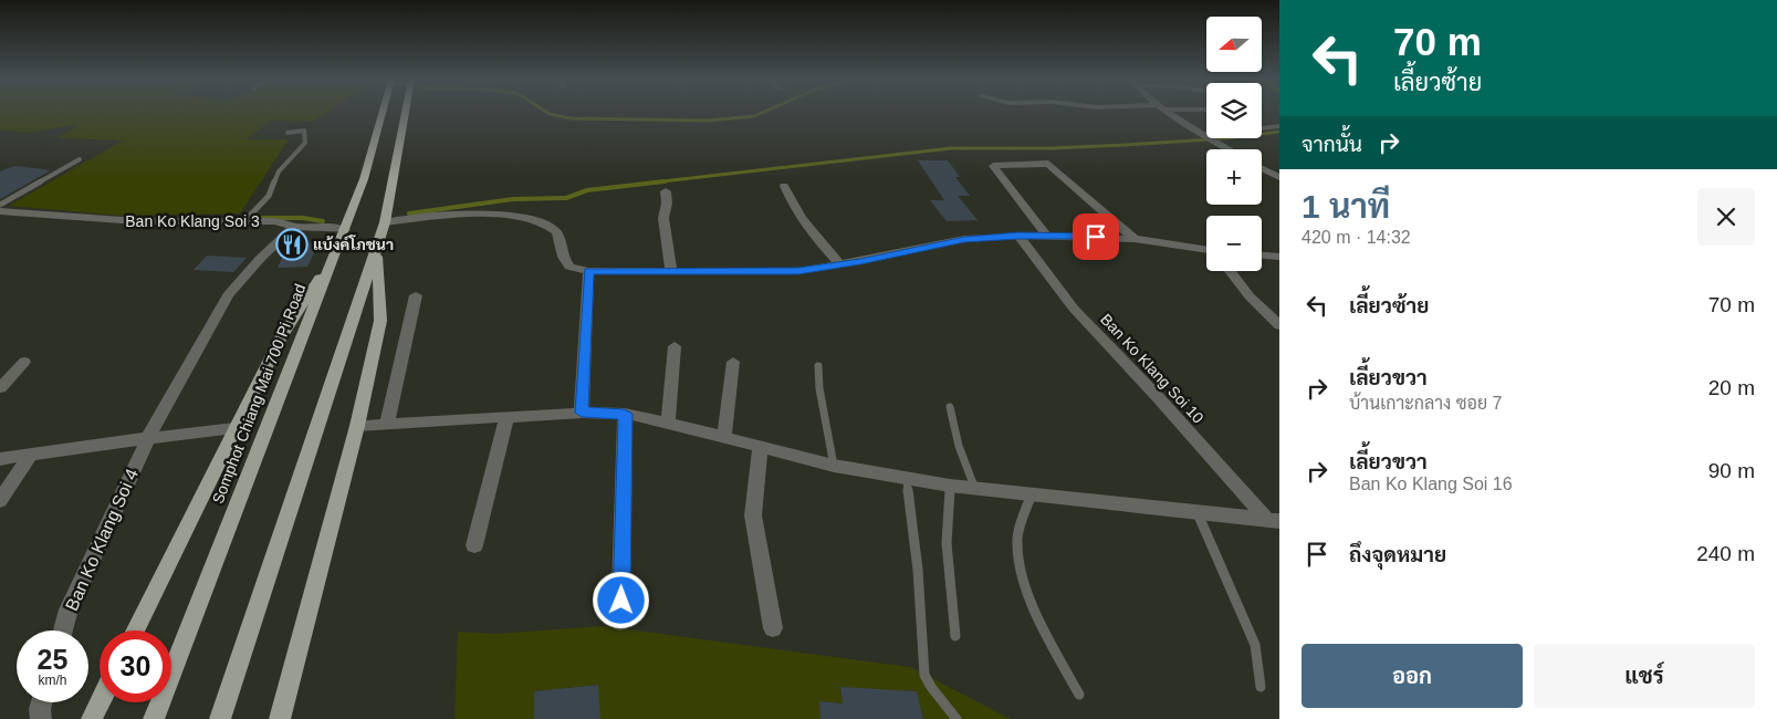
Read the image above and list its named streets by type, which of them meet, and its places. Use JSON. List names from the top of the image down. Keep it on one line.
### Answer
{"streets":{"main road":["Somphot Chiang Mai 700 Pi Road"],"street":["Ban Ko Klang Soi 3","Ban Ko Klang Soi 10","Ban Ko Klang Soi 4"]},"crossings":[["Ban Ko Klang Soi 3","Ban Ko Klang Soi 4"]],"places":{"restaurant":["แบ้งค์โภชนา"]},"north":"left","page":{"turn":["70 m","เลี้ยวซ้าย"],"map_buttons":["+","−"],"then":"จากนั้น","heading":["1 นาที","420 m · 14:32"],"list":[{"name":"เลี้ยวซ้าย","value":"70 m"},{"name":"เลี้ยวขวา","note":"บ้านเกาะกลาง ซอย 7","value":"20 m"},{"name":"เลี้ยวขวา","note":"Ban Ko Klang Soi 16","value":"90 m"},{"name":"ถึงจุดหมาย","value":"240 m"}],"speed":"25 km/h","limit":"30","buttons":["ออก","แชร์"]}}
